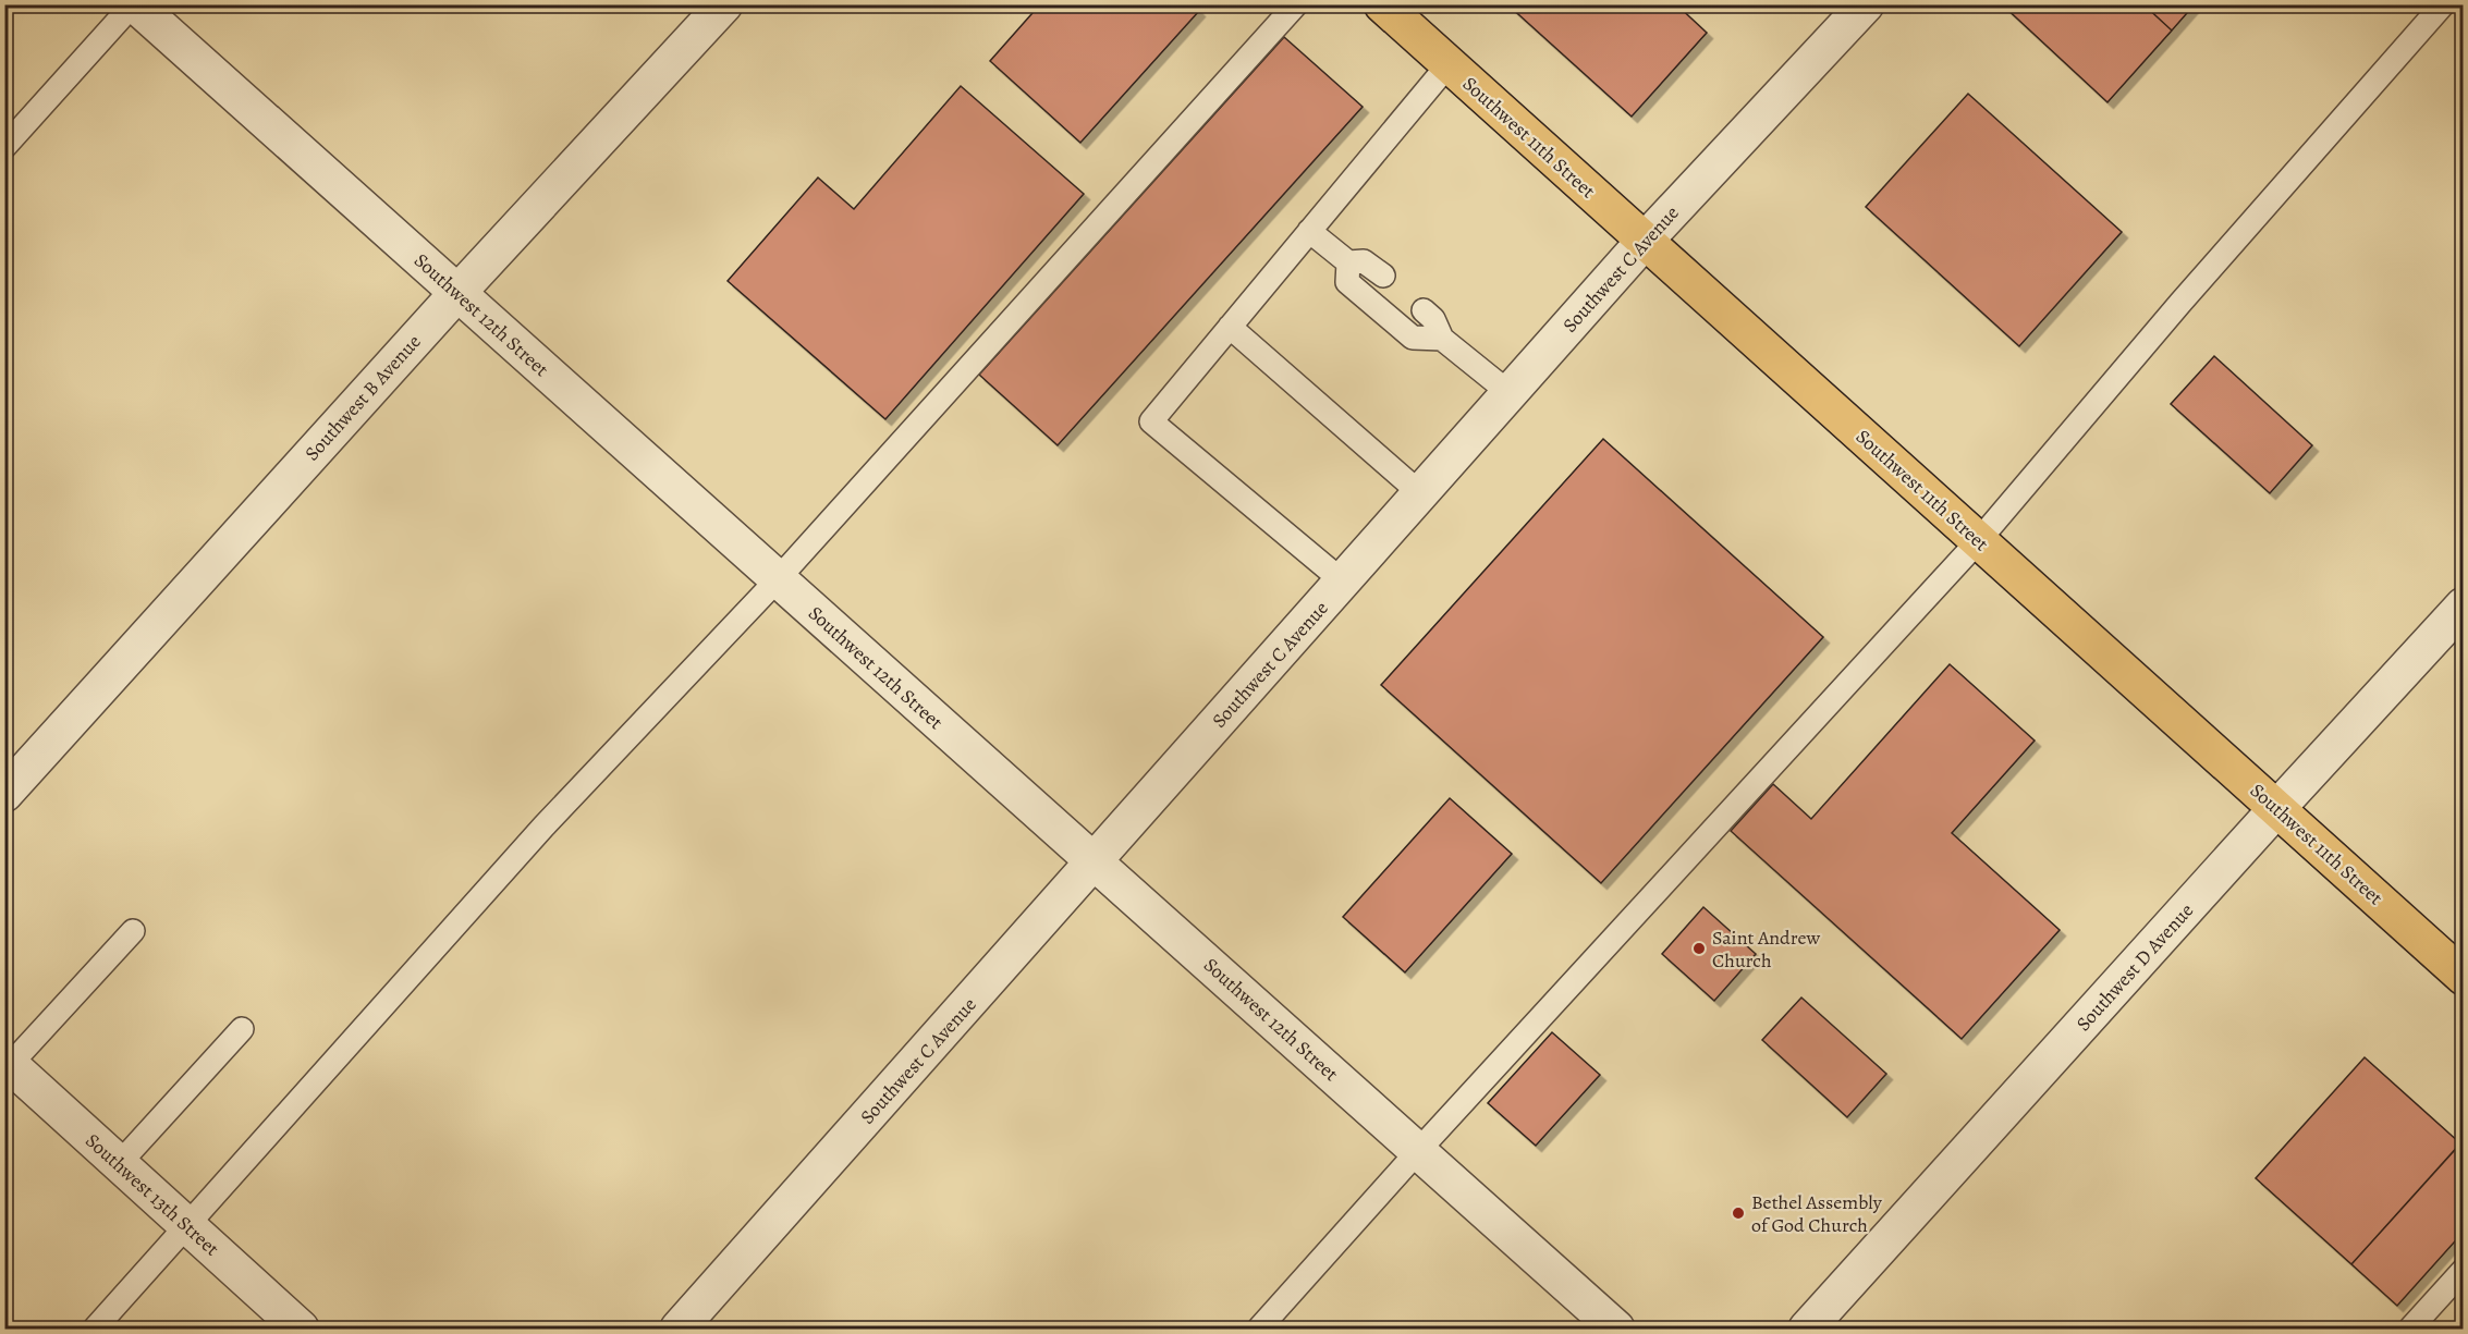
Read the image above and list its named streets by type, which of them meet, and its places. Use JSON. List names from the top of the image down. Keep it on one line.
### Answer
{"streets":{"main road":["Southwest 11th Street"],"street":["Southwest C Avenue","Southwest 12th Street","Southwest B Avenue","Southwest D Avenue","Southwest 13th Street"]},"crossings":[["Southwest 11th Street","Southwest C Avenue"],["Southwest 11th Street","Southwest D Avenue"],["Southwest C Avenue","Southwest 12th Street"],["Southwest 12th Street","Southwest B Avenue"]],"places":["Saint Andrew Church","Bethel Assembly of God Church"]}
